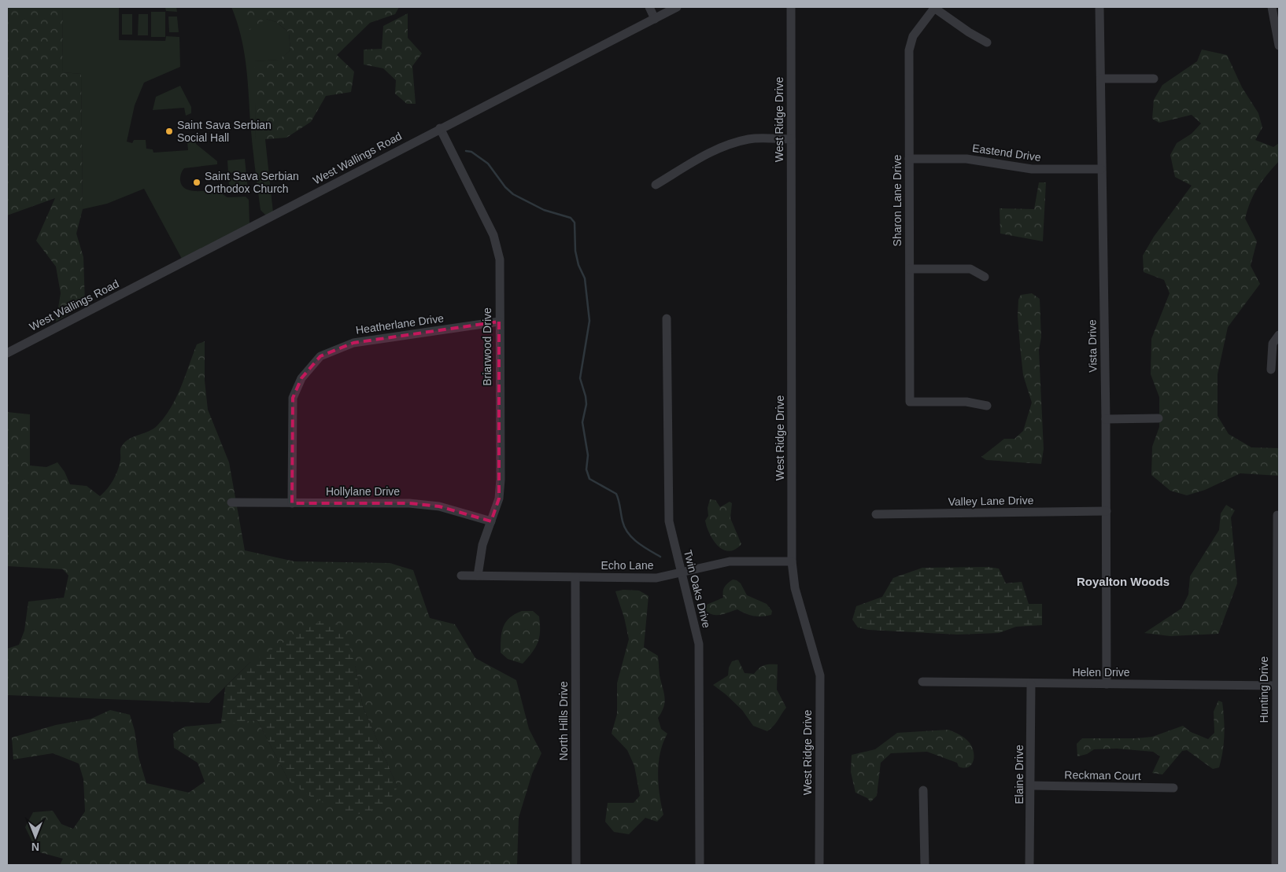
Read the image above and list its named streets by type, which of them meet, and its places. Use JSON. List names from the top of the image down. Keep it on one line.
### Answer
{"streets":{"street":["West Ridge Drive","Eastend Drive","West Wallings Road","Sharon Lane Drive","Heatherlane Drive","Vista Drive","Briarwood Drive","Hollylane Drive","Valley Lane Drive","Echo Lane","Twin Oaks Drive","Helen Drive","Hunting Drive","North Hills Drive","Elaine Drive","Reckman Court"]},"crossings":[["West Ridge Drive","Echo Lane"],["Eastend Drive","Sharon Lane Drive"],["Eastend Drive","Vista Drive"],["West Wallings Road","Briarwood Drive"],["Heatherlane Drive","Briarwood Drive"],["Heatherlane Drive","Hollylane Drive"],["Vista Drive","Valley Lane Drive"],["Vista Drive","Helen Drive"],["Briarwood Drive","Hollylane Drive"],["Briarwood Drive","Echo Lane"],["Echo Lane","Twin Oaks Drive"],["Echo Lane","North Hills Drive"],["Helen Drive","Hunting Drive"],["Helen Drive","Elaine Drive"],["Elaine Drive","Reckman Court"]],"districts":["Royalton Woods"],"places":["Saint Sava Serbian Social Hall","Saint Sava Serbian Orthodox Church"],"north":"bottom"}
